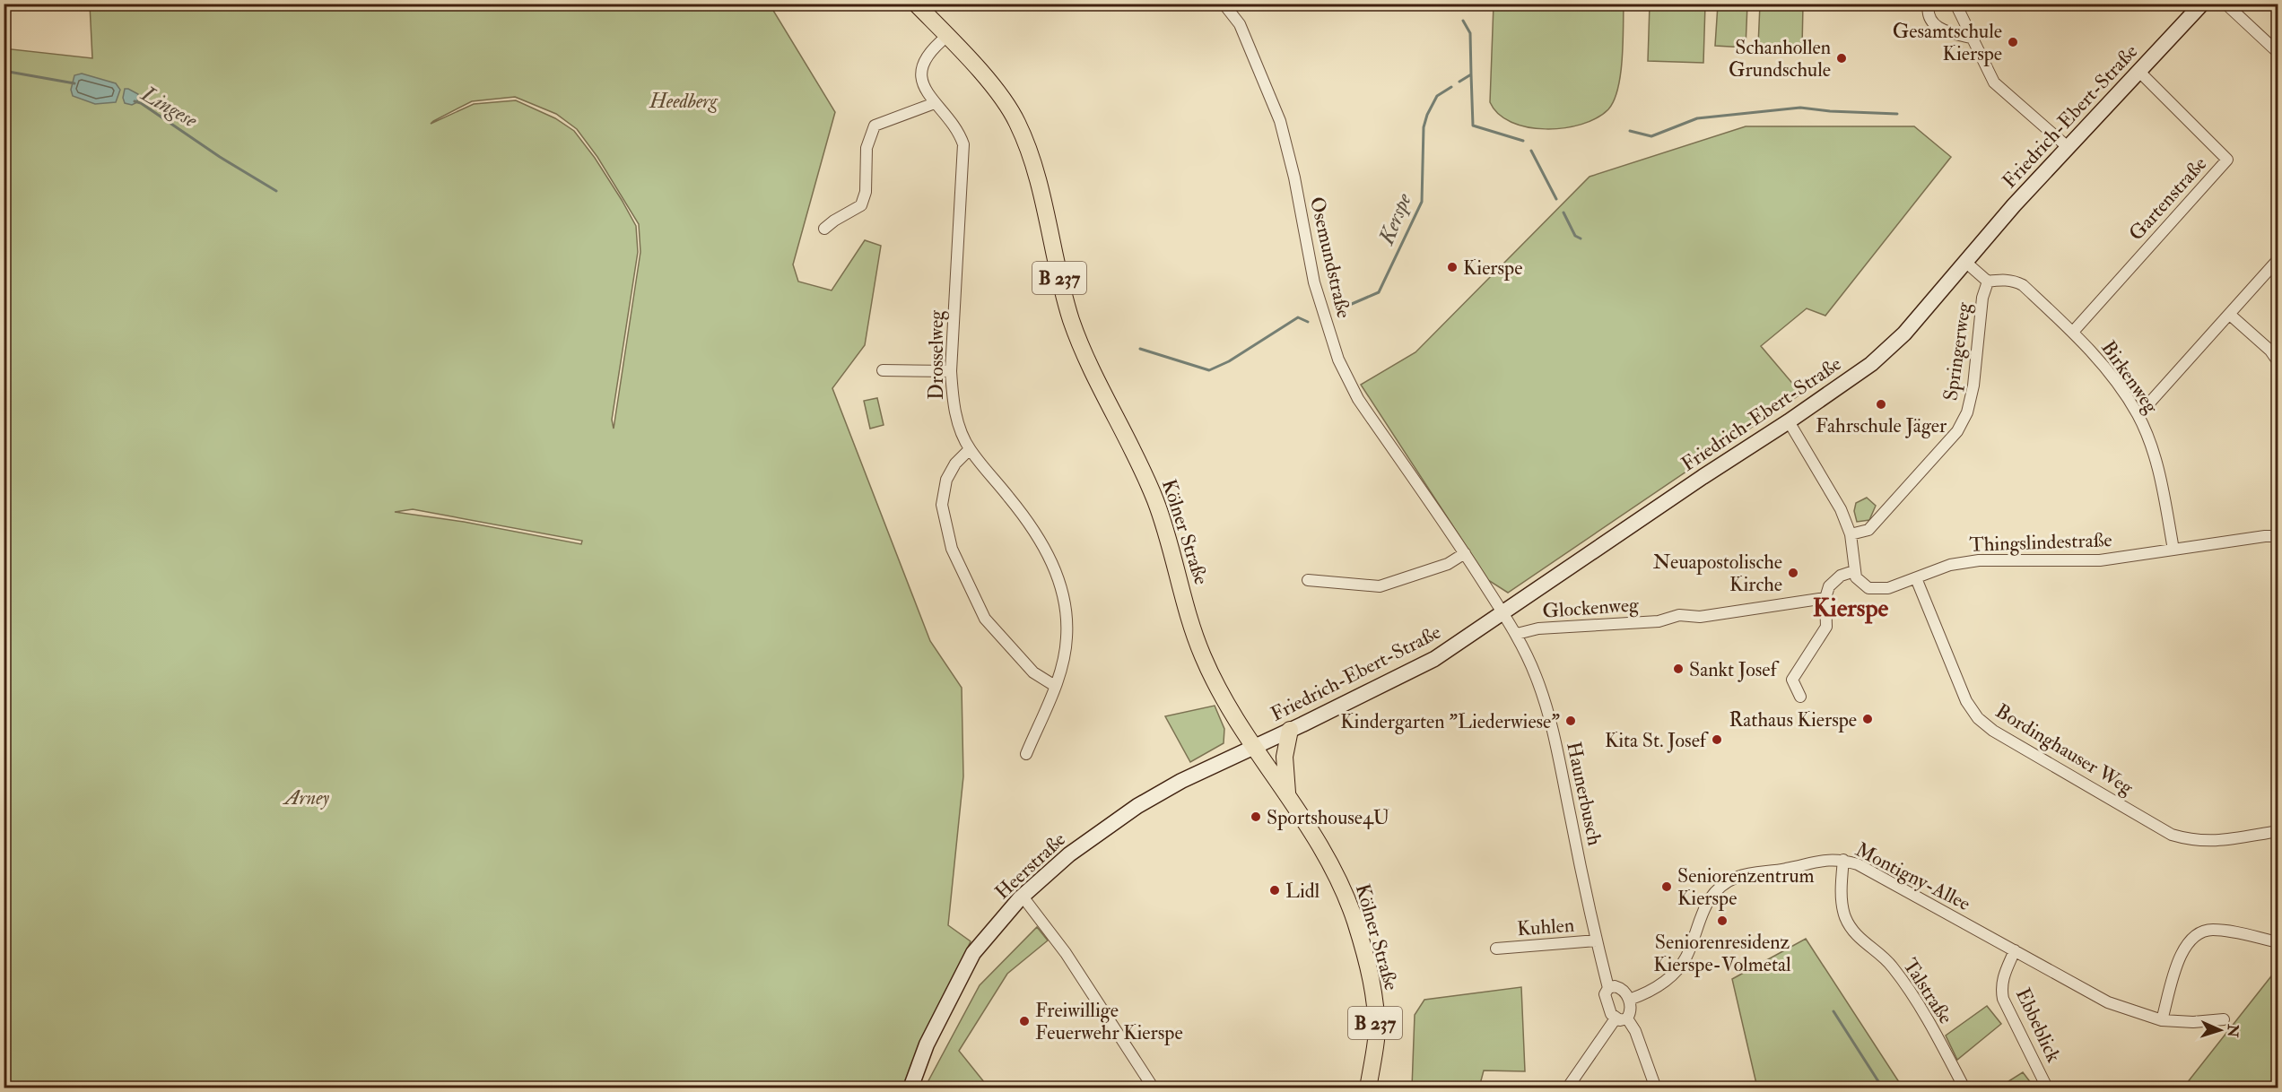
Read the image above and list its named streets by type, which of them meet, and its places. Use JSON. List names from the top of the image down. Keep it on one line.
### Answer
{"streets":{"main road":["Friedrich-Ebert-Straße","B 237","Kölner Straße","Heerstraße"],"street":["Gartenstraße","Osemundstraße","Springerweg","Drosselweg","Birkenweg","Thingslindestraße","Glockenweg","Bordinghauser Weg","Haunerbusch","Montigny-Allee","Kuhlen","Talstraße","Ebbeblick"]},"crossings":[["Friedrich-Ebert-Straße","Gartenstraße"],["Friedrich-Ebert-Straße","Osemundstraße"],["Friedrich-Ebert-Straße","Springerweg"],["Friedrich-Ebert-Straße","Kölner Straße"],["Friedrich-Ebert-Straße","Haunerbusch"],["Friedrich-Ebert-Straße","Heerstraße"],["Gartenstraße","Birkenweg"],["Osemundstraße","Haunerbusch"],["Springerweg","Birkenweg"],["Drosselweg","Kölner Straße"],["Birkenweg","Thingslindestraße"],["Kölner Straße","Heerstraße"],["Thingslindestraße","Bordinghauser Weg"],["Glockenweg","Haunerbusch"],["Haunerbusch","Montigny-Allee"],["Haunerbusch","Kuhlen"],["Montigny-Allee","Talstraße"],["Montigny-Allee","Ebbeblick"]],"districts":["Kierspe"],"water":["Lingese","Kerspe"],"parks":["Heedberg","Arney"],"places":["Gesamtschule Kierspe","Schanhollen Grundschule","Kierspe","Fahrschule Jäger","Neuapostolische Kirche","Sankt Josef","Rathaus Kierspe","Kindergarten \"Liederwiese\"","Kita St. Josef","Sportshouse4U","Seniorenzentrum Kierspe","Lidl","Seniorenresidenz Kierspe-Volmetal","Freiwillige Feuerwehr Kierspe"],"north":"right"}
